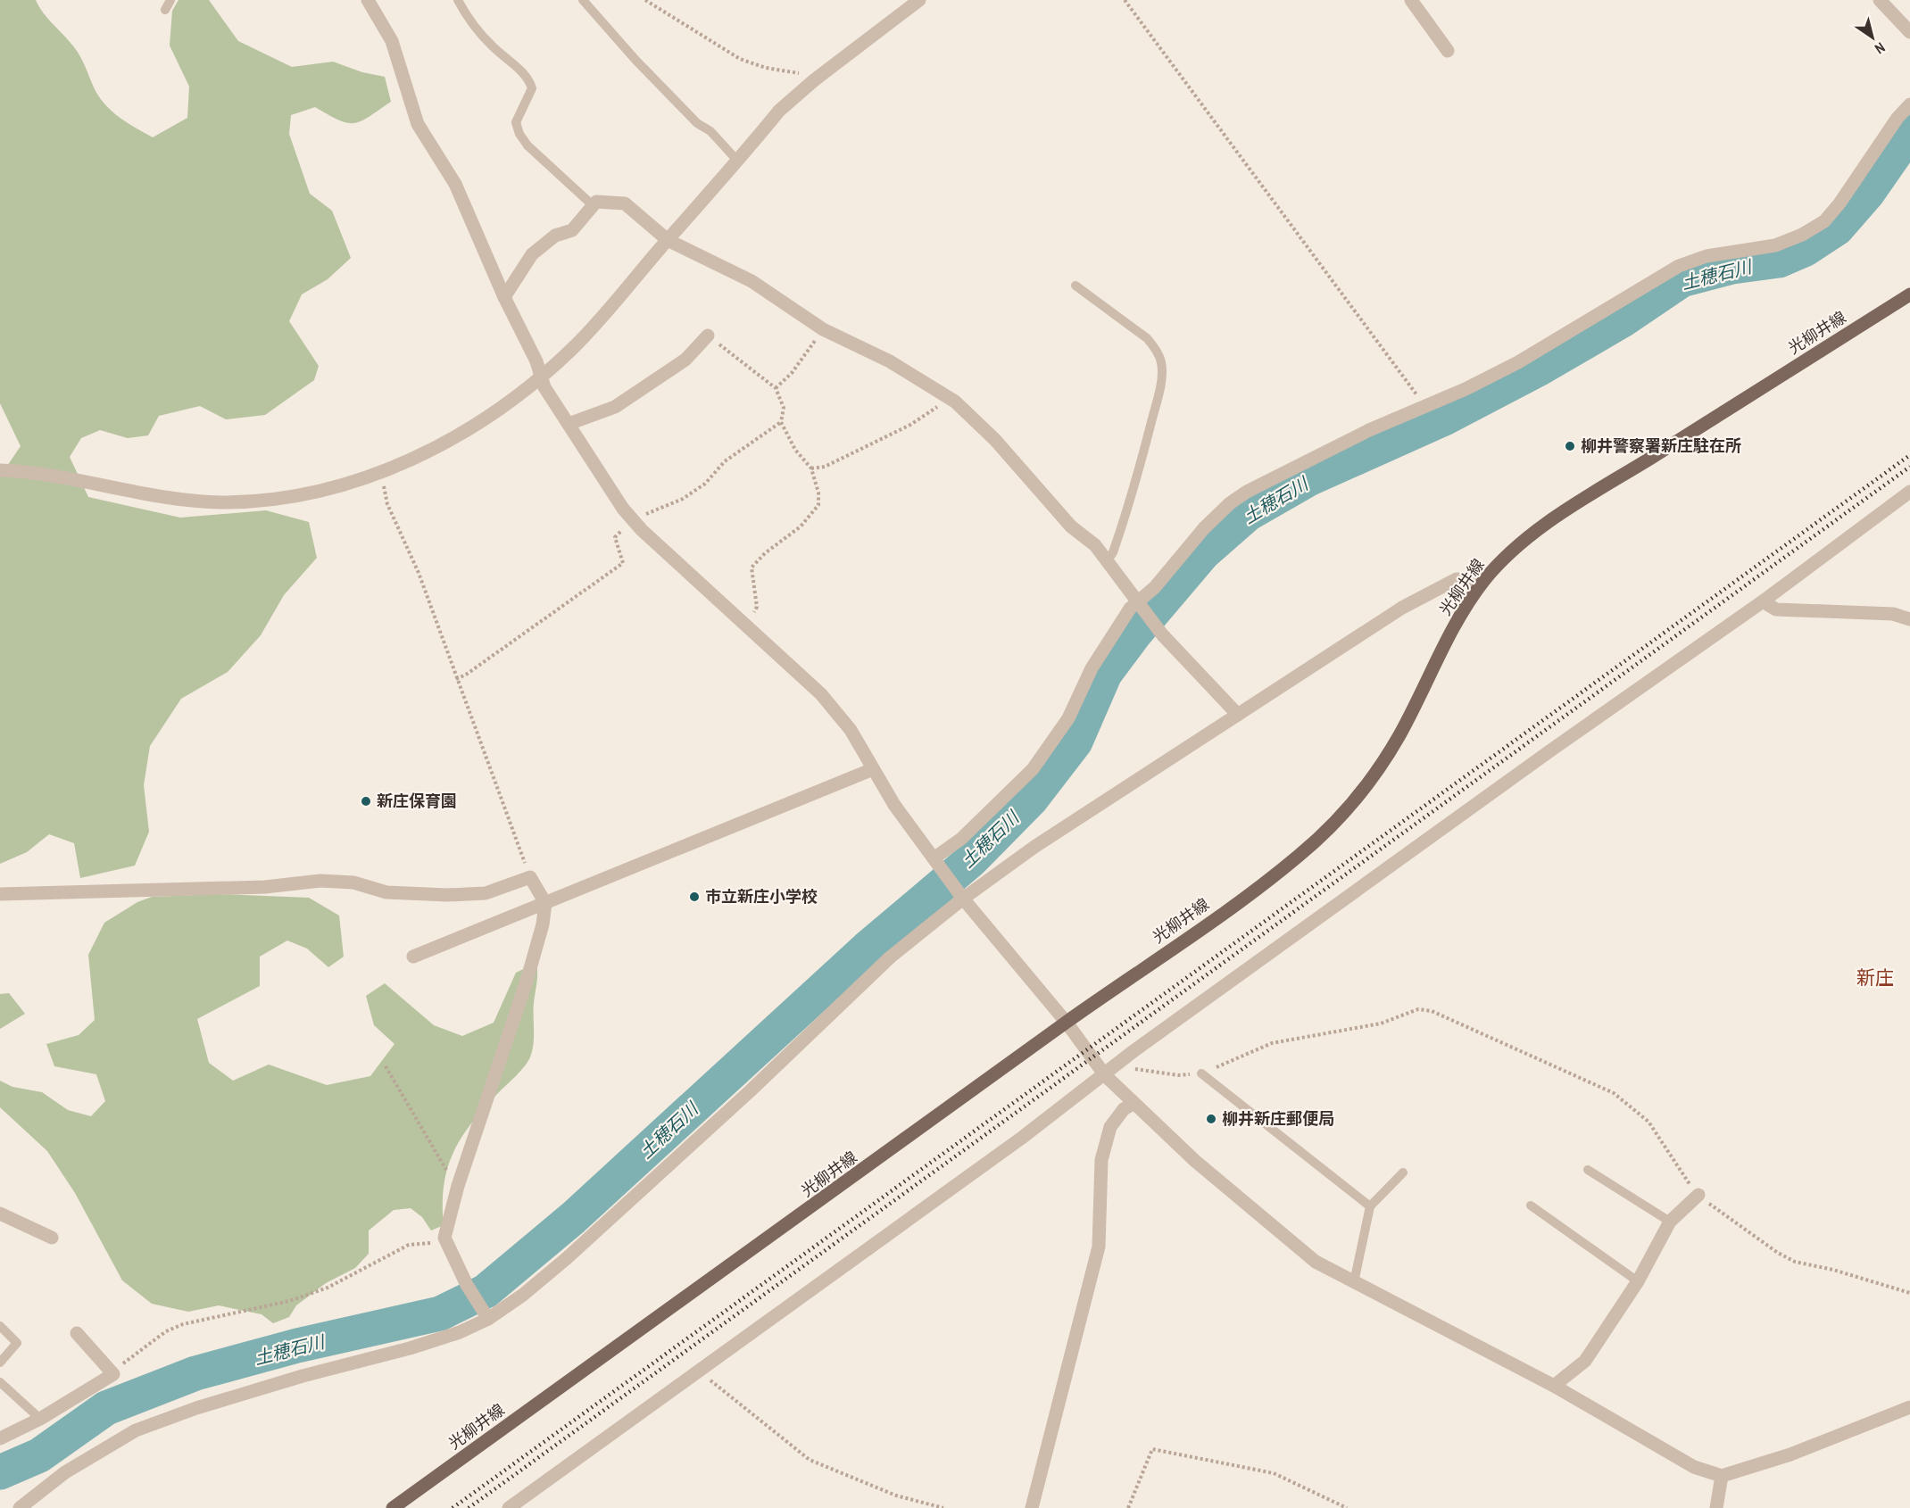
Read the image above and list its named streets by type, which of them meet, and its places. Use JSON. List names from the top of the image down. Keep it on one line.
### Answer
{"streets":{"main road":["光柳井線"]},"districts":["新庄"],"water":["土穂石川"],"places":["柳井警察署新庄駐在所","新庄保育園","市立新庄小学校","柳井新庄郵便局"],"north":"bottom right"}
